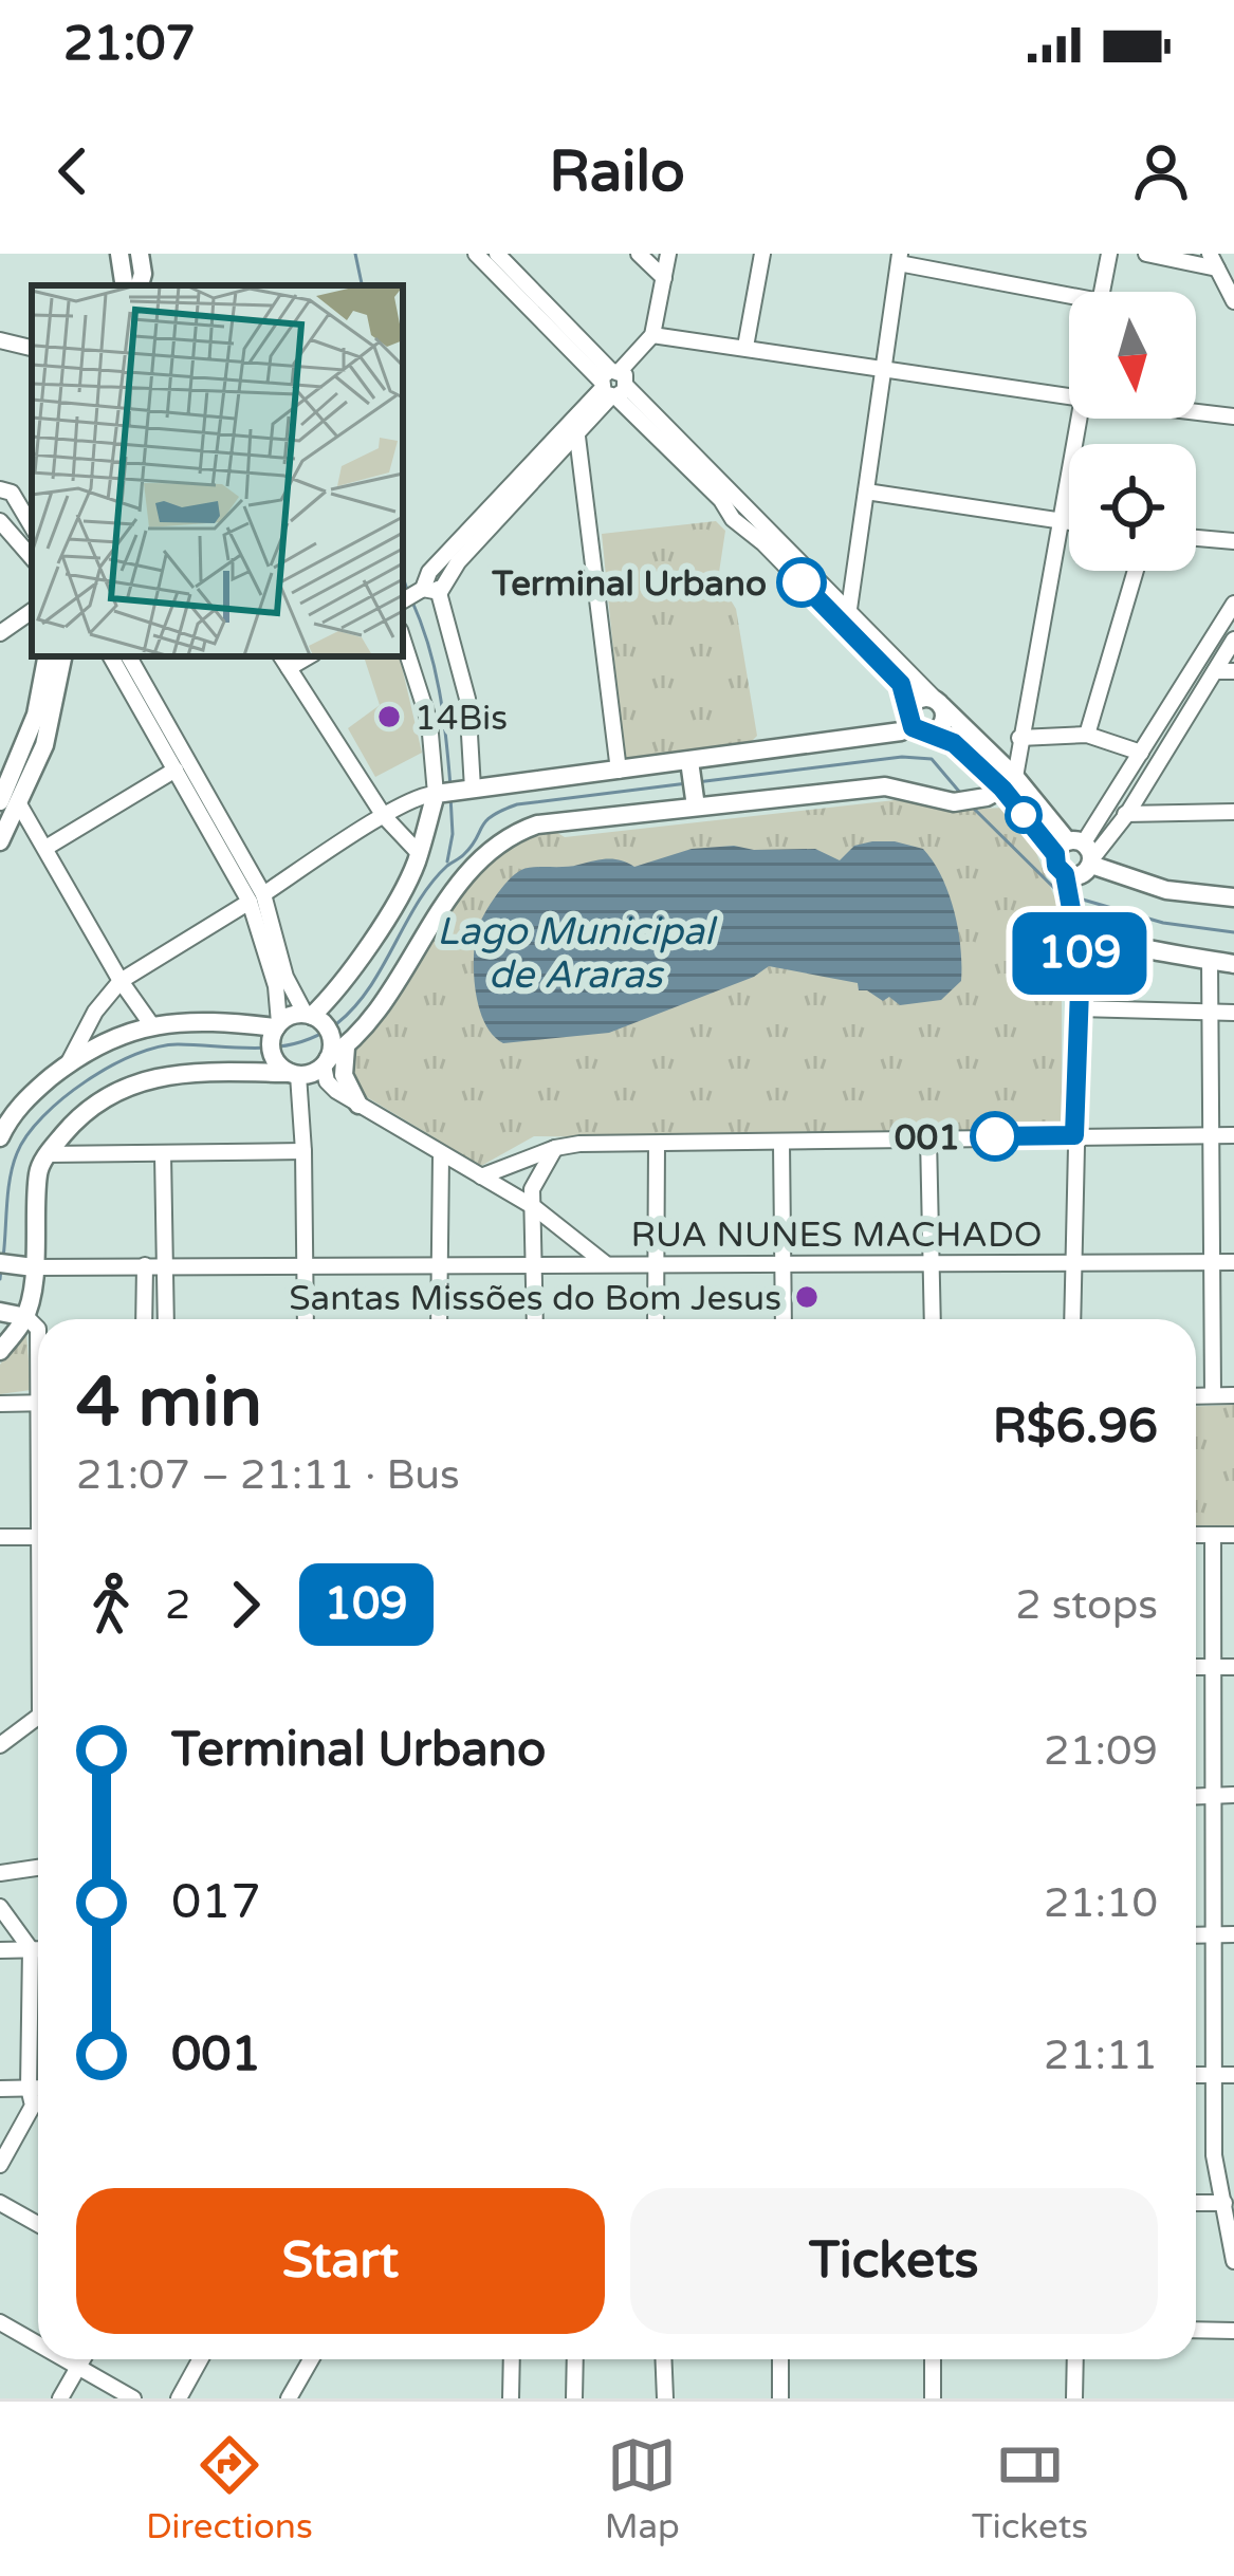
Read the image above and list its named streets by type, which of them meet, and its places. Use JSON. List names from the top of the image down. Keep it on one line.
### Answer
{"streets":{"street":["RUA NUNES MACHADO"]},"water":["Lago Municipal de Araras"],"places":["Terminal Urbano","14Bis","001","Santas Missões do Bom Jesus"],"lines":["bus line 109"],"north":"bottom","page":{"status":"21:07","header":"Railo","on_map":"109","heading":["4 min","21:07 – 21:11 · Bus","R$6.96"],"legs":["2","109","2 stops"],"list":[{"name":"Terminal Urbano","value":"21:09"},{"name":"017","value":"21:10"},{"name":"001","value":"21:11"}],"buttons":["Start","Tickets"],"tabs":["Directions","Map","Tickets"]}}
